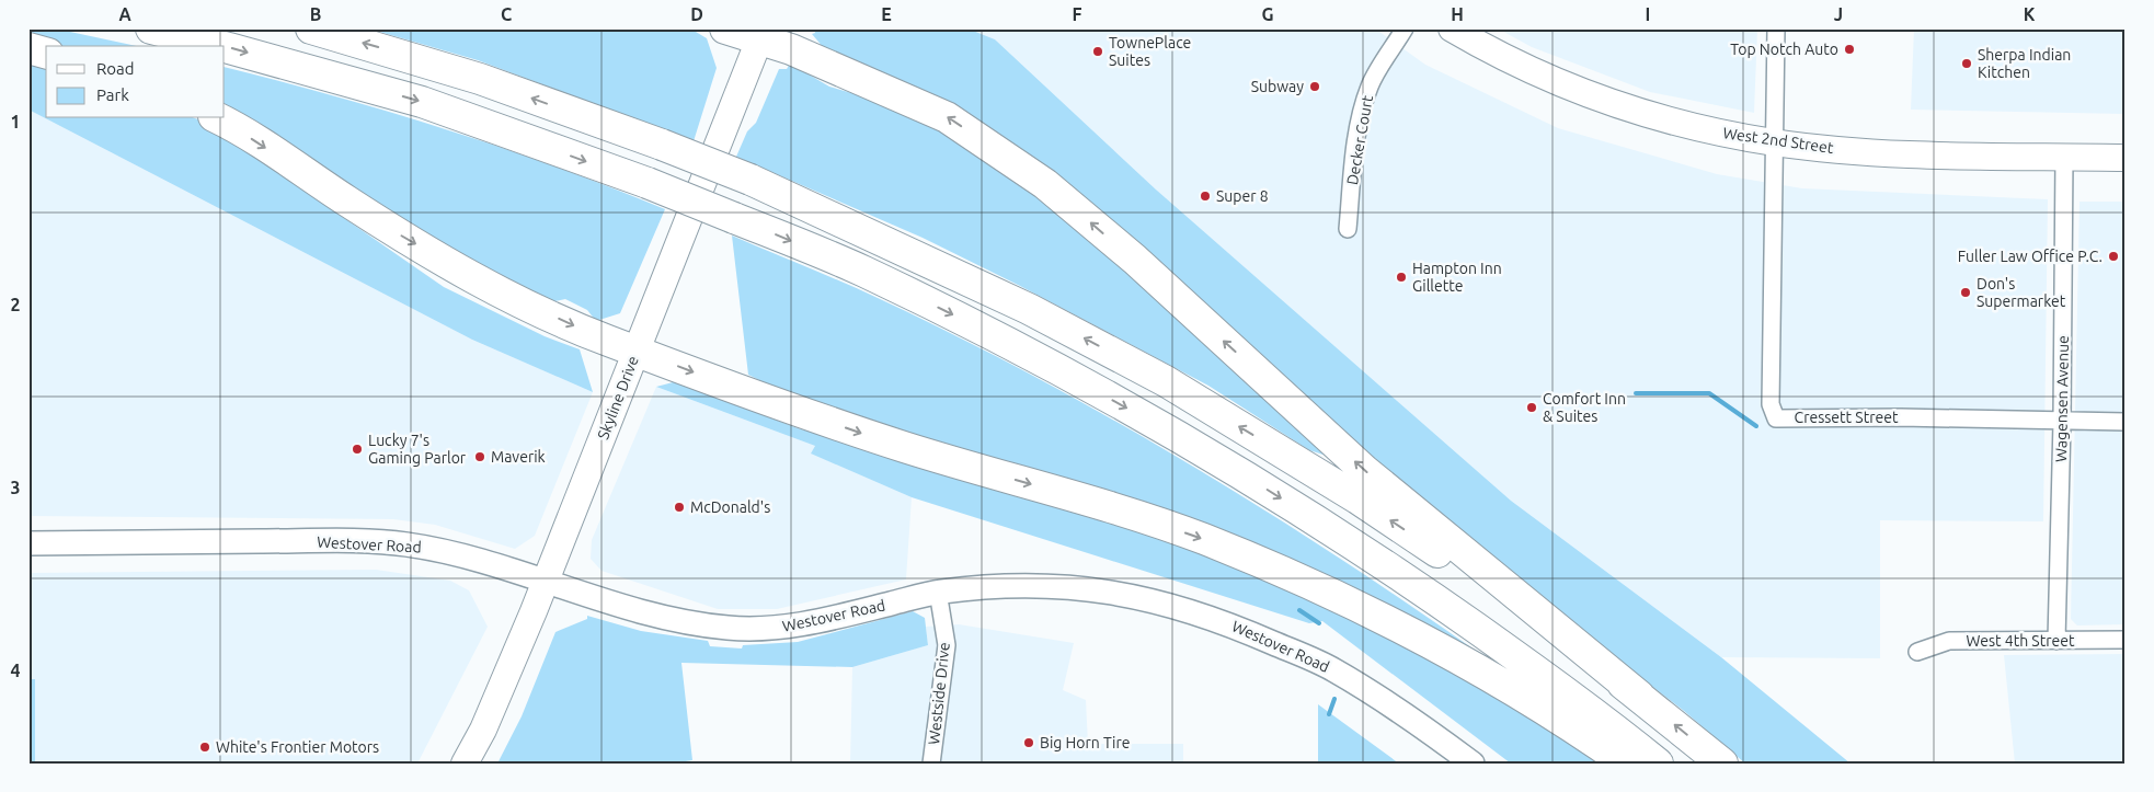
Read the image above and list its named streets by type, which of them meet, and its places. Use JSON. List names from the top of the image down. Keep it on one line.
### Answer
{"streets":{"main road":["West 2nd Street","Skyline Drive"],"street":["Decker Court","Wagensen Avenue","Cressett Street","Westover Road","West 4th Street","Westside Drive"]},"crossings":[["West 2nd Street","Wagensen Avenue"],["West 2nd Street","Cressett Street"],["Skyline Drive","Westover Road"],["Wagensen Avenue","Cressett Street"],["Wagensen Avenue","West 4th Street"],["Westover Road","Westside Drive"]],"places":["Top Notch Auto","TownePlace Suites","Sherpa Indian Kitchen","Subway","Super 8","Fuller Law Office P.C.","Hampton Inn Gillette","Don's Supermarket","Comfort Inn & Suites","Lucky 7's Gaming Parlor","Maverik","McDonald's","Big Horn Tire","White's Frontier Motors"],"legend":["Road","Park"],"grid":{"columns":["A","B","C","D","E","F","G","H","I","J","K"],"rows":["1","2","3","4"]}}
